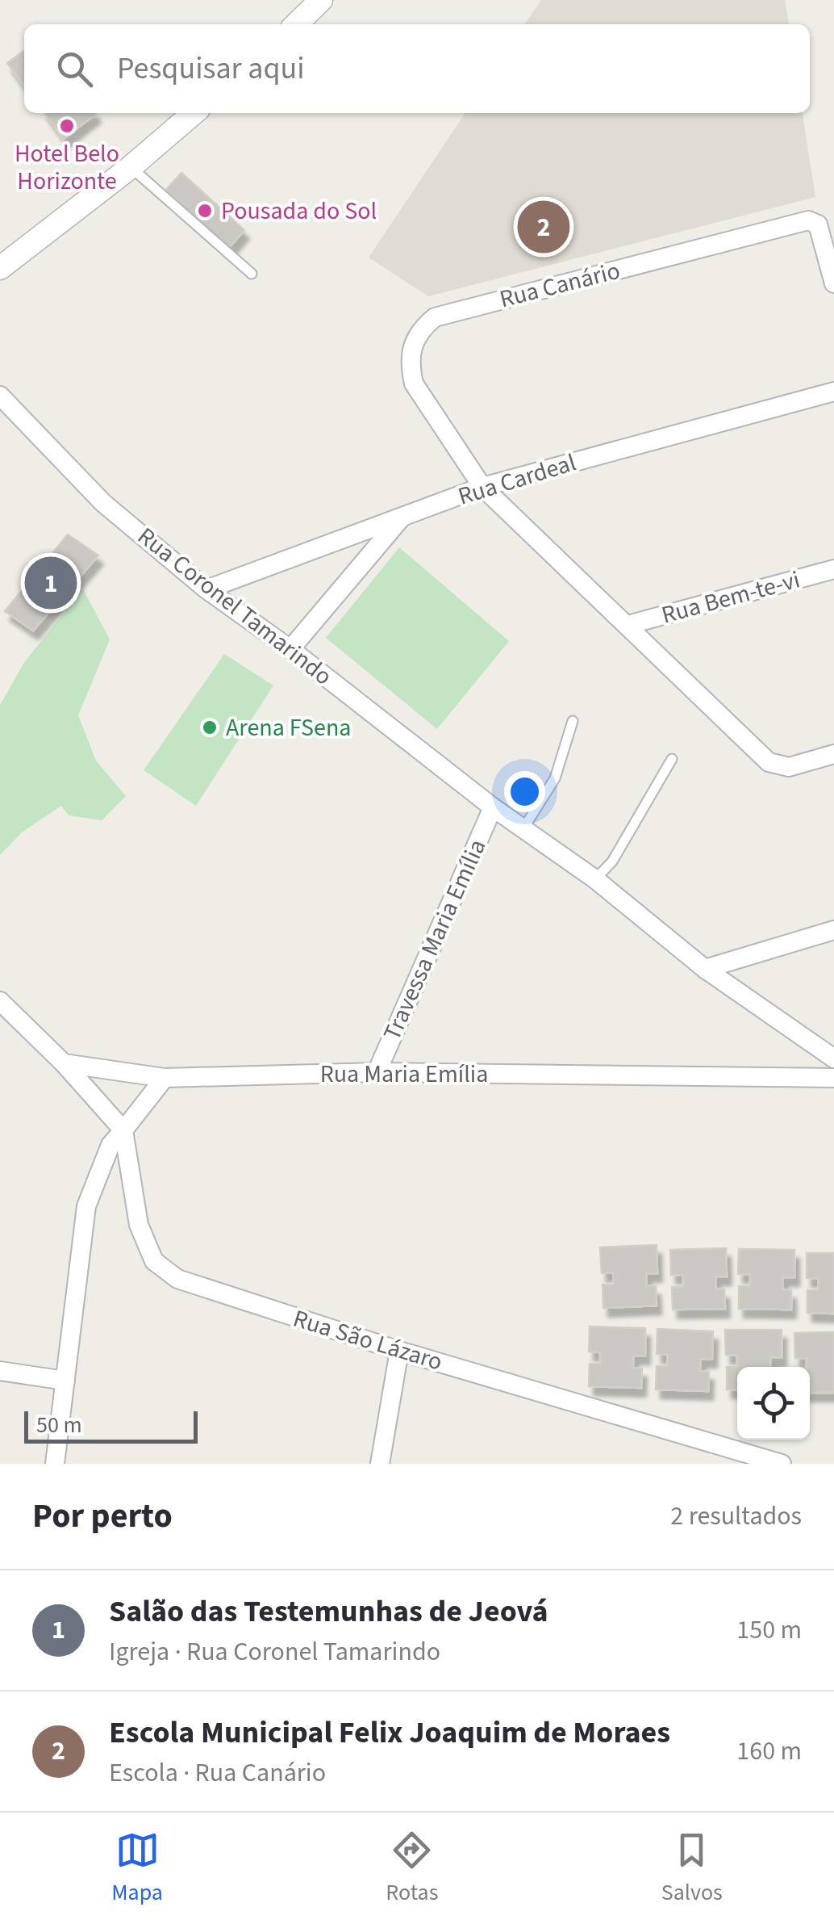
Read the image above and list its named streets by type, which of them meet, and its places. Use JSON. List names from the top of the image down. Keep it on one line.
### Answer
{"streets":{"street":["Rua Canário","Rua Cardeal","Rua Bem-te-vi","Rua Coronel Tamarindo","Travessa Maria Emília","Rua Maria Emília","Rua São Lázaro"]},"crossings":[["Rua Canário","Rua Cardeal"],["Rua Cardeal","Rua Coronel Tamarindo"],["Rua Coronel Tamarindo","Travessa Maria Emília"],["Travessa Maria Emília","Rua Maria Emília"]],"places":["Hotel Belo Horizonte","Pousada do Sol","Arena FSena"],"scale_bar":"50 m","page":{"search":"Pesquisar aqui","pins":["2","1"],"scale":"50 m","heading":["Por perto","2 resultados"],"list":[{"mark":"1","name":"Salão das Testemunhas de Jeová","note":"Igreja · Rua Coronel Tamarindo","value":"150 m"},{"mark":"2","name":"Escola Municipal Felix Joaquim de Moraes","note":"Escola · Rua Canário","value":"160 m"}],"nav":["Mapa","Rotas","Salvos"]}}
